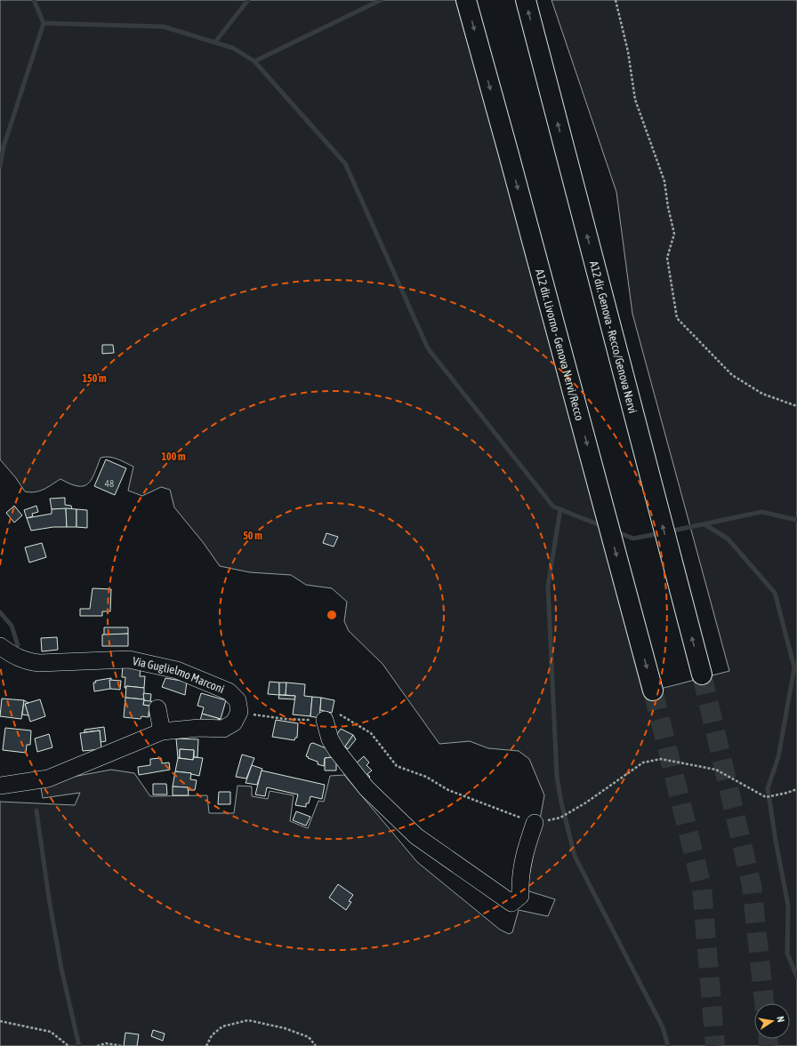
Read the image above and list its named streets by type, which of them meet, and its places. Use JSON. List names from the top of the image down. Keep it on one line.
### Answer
{"streets":{"highway":["A12 dir. Genova - Recco/Genova Nervi","A12 dir. Livorno - Genova Nervi/Recco"],"street":["Via Guglielmo Marconi"]},"one_way":["A12 dir. Genova - Recco/Genova Nervi","A12 dir. Livorno - Genova Nervi/Recco"],"house_numbers":["48"],"north":"right","rings":["150 m","100 m","50 m"]}
